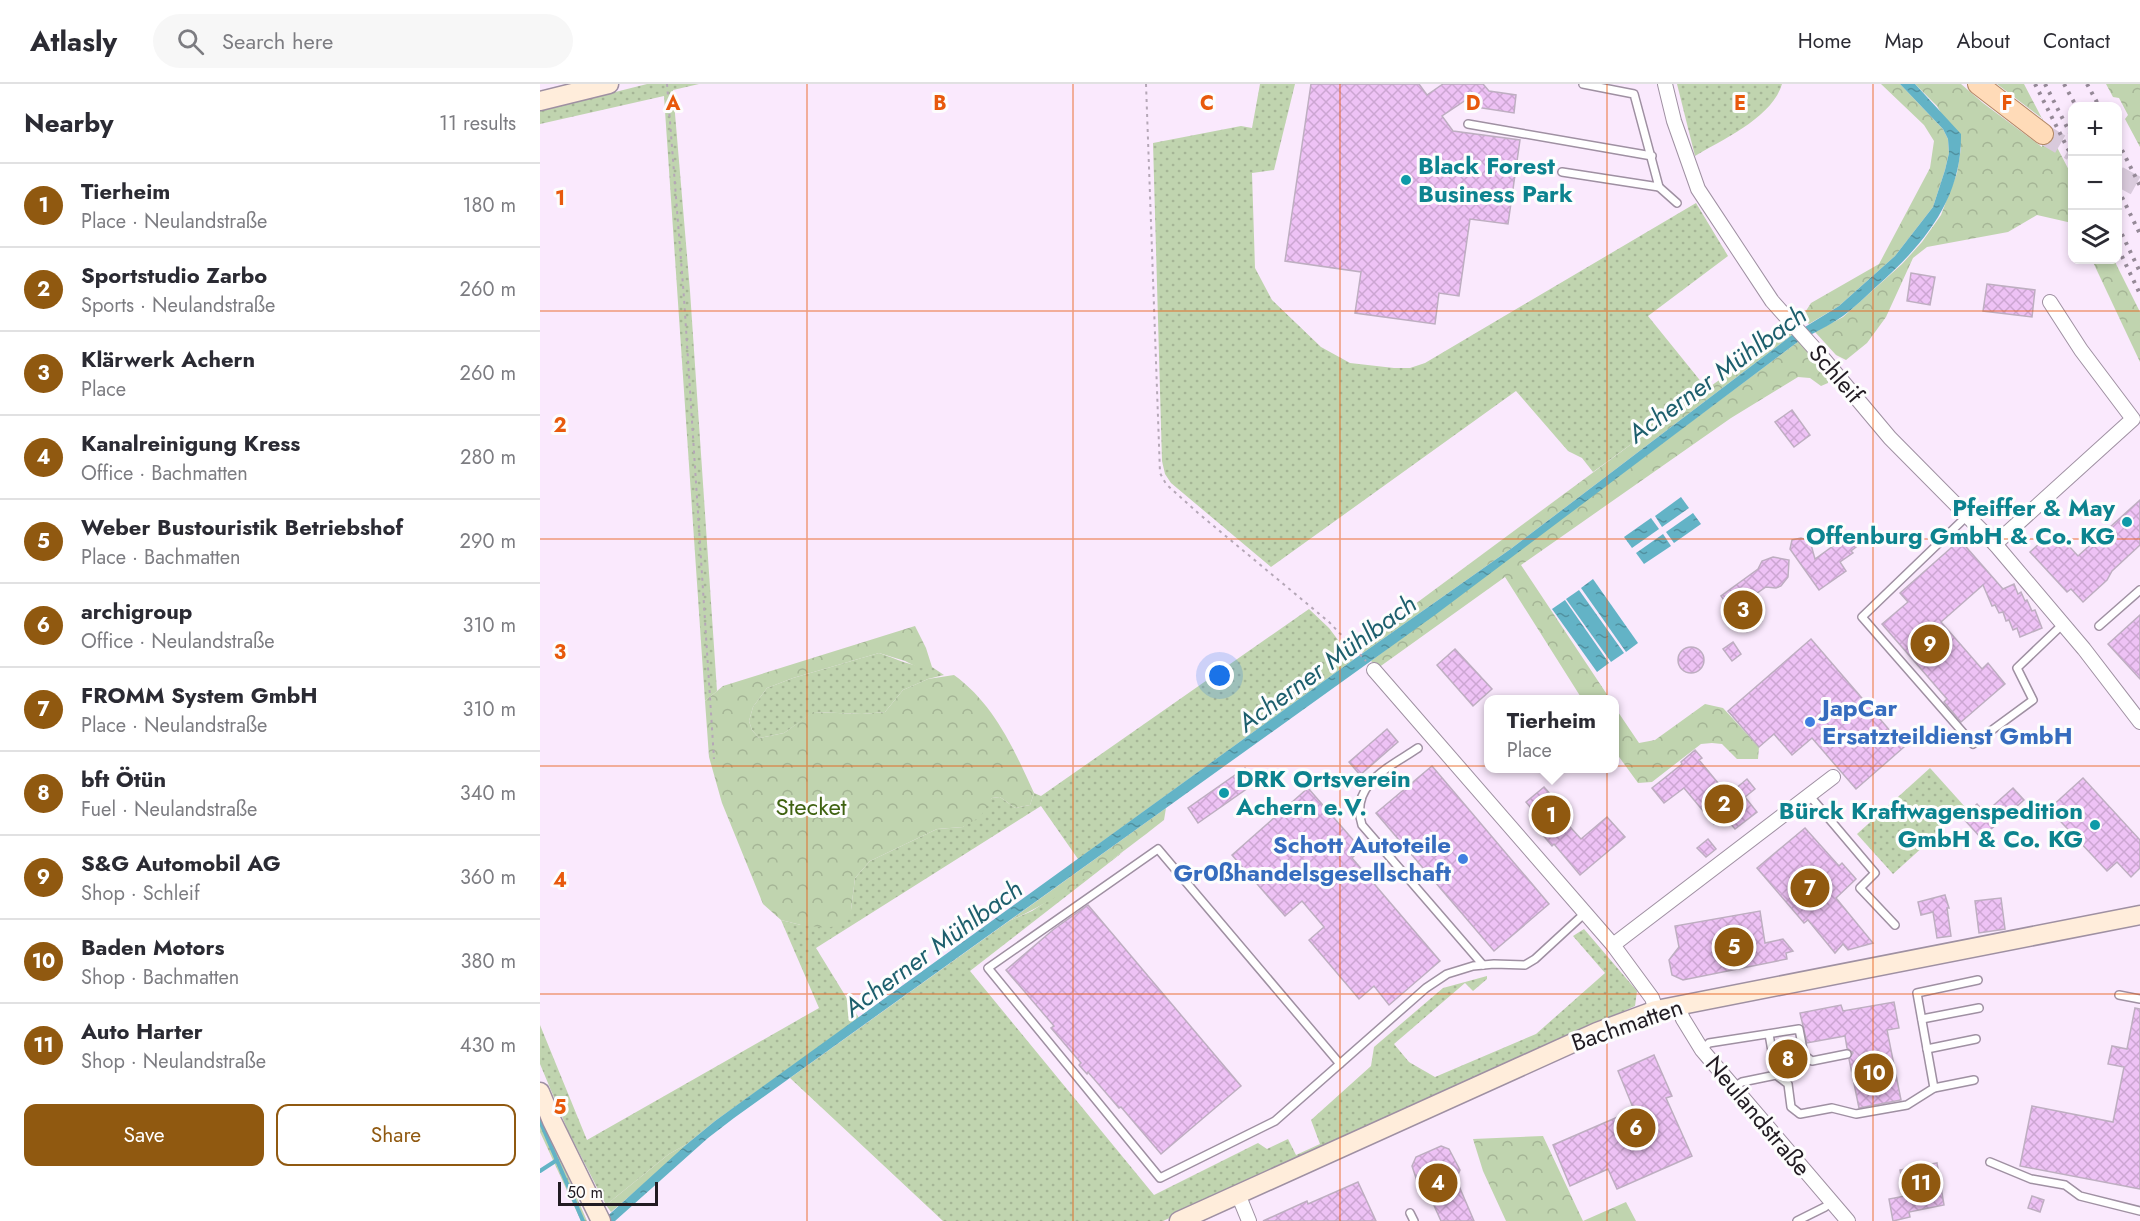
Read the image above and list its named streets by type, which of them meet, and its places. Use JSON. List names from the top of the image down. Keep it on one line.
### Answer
{"streets":{"street":["Schleif","Bachmatten","Neulandstraße"]},"crossings":[["Bachmatten","Neulandstraße"]],"water":["Acherner Mühlbach"],"parks":["Stecket"],"places":["Black Forest Business Park","Pfeiffer & May Offenburg GmbH & Co. KG","JapCar Ersatzteildienst GmbH","DRK Ortsverein Achern e.V.","Bürck Kraftwagenspedition GmbH & Co. KG","Schott Autoteile Gr0ßhandelsgesellschaft"],"scale_bar":"50 m","page":{"header":"Atlasly","search":"Search here","nav":["Home","Map","About","Contact"],"heading":["Nearby","11 results"],"map_buttons":["+","−"],"list":[{"mark":"1","name":"Tierheim","note":"Place · Neulandstraße","value":"180 m"},{"mark":"2","name":"Sportstudio Zarbo","note":"Sports · Neulandstraße","value":"260 m"},{"mark":"3","name":"Klärwerk Achern","note":"Place","value":"260 m"},{"mark":"4","name":"Kanalreinigung Kress","note":"Office · Bachmatten","value":"280 m"},{"mark":"5","name":"Weber Bustouristik Betriebshof","note":"Place · Bachmatten","value":"290 m"},{"mark":"6","name":"archigroup","note":"Office · Neulandstraße","value":"310 m"},{"mark":"7","name":"FROMM System GmbH","note":"Place · Neulandstraße","value":"310 m"},{"mark":"8","name":"bft Ötün","note":"Fuel · Neulandstraße","value":"340 m"},{"mark":"9","name":"S&G Automobil AG","note":"Shop · Schleif","value":"360 m"},{"mark":"10","name":"Baden Motors","note":"Shop · Bachmatten","value":"380 m"},{"mark":"11","name":"Auto Harter","note":"Shop · Neulandstraße","value":"430 m"}],"pins":["3","9","2","1","7","5","8","10","6","4","11"],"popup":["Tierheim","Place"],"buttons":["Save","Share"],"scale":"50 m"},"grid":{"columns":["A","B","C","D","E","F"],"rows":["1","2","3","4","5"]}}
